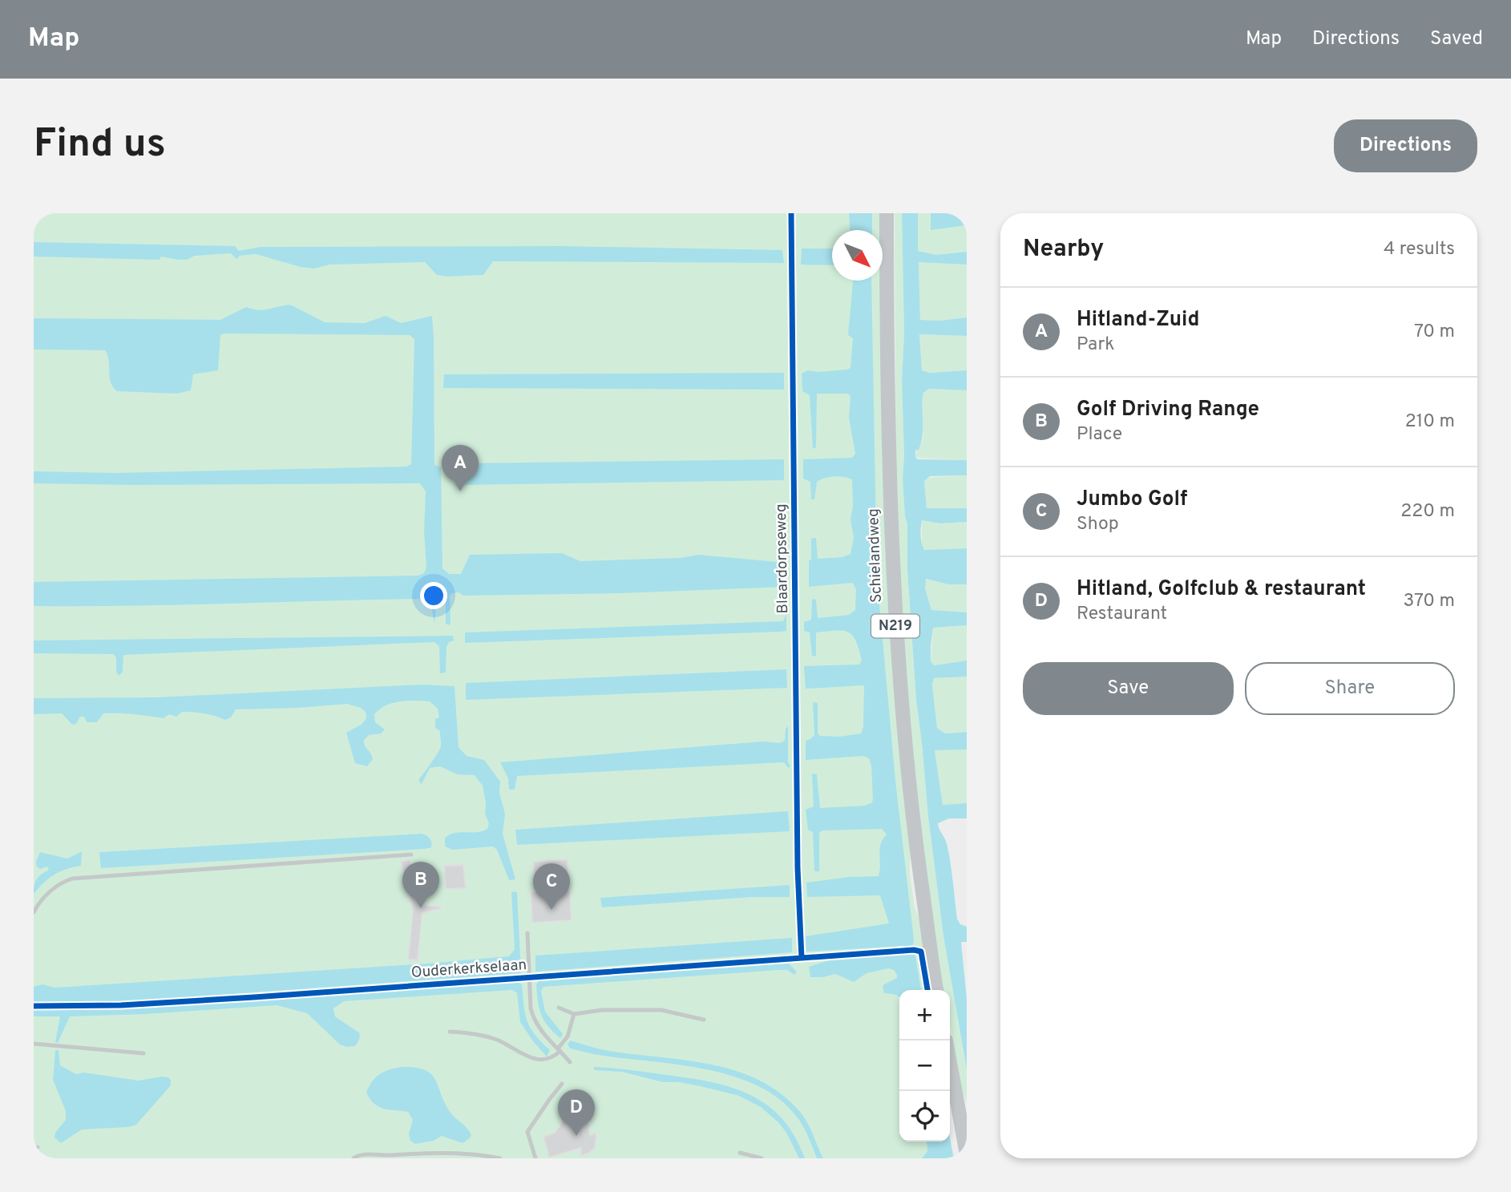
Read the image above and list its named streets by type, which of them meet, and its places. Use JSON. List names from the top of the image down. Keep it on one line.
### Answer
{"streets":{"main road":["Schielandweg","N219"],"street":["Blaardorpseweg"],"cycle path":["Ouderkerkselaan"]},"north":"bottom right","page":{"header":"Map","nav":["Map","Directions","Saved"],"buttons":["Directions",["Save","Share"]],"title":"Find us","heading":["Nearby","4 results"],"list":[{"mark":"A","name":"Hitland-Zuid","note":"Park","value":"70 m"},{"mark":"B","name":"Golf Driving Range","note":"Place","value":"210 m"},{"mark":"C","name":"Jumbo Golf","note":"Shop","value":"220 m"},{"mark":"D","name":"Hitland, Golfclub & restaurant","note":"Restaurant","value":"370 m"}],"pins":["A","B","C","D"],"map_buttons":["+","−"]}}
